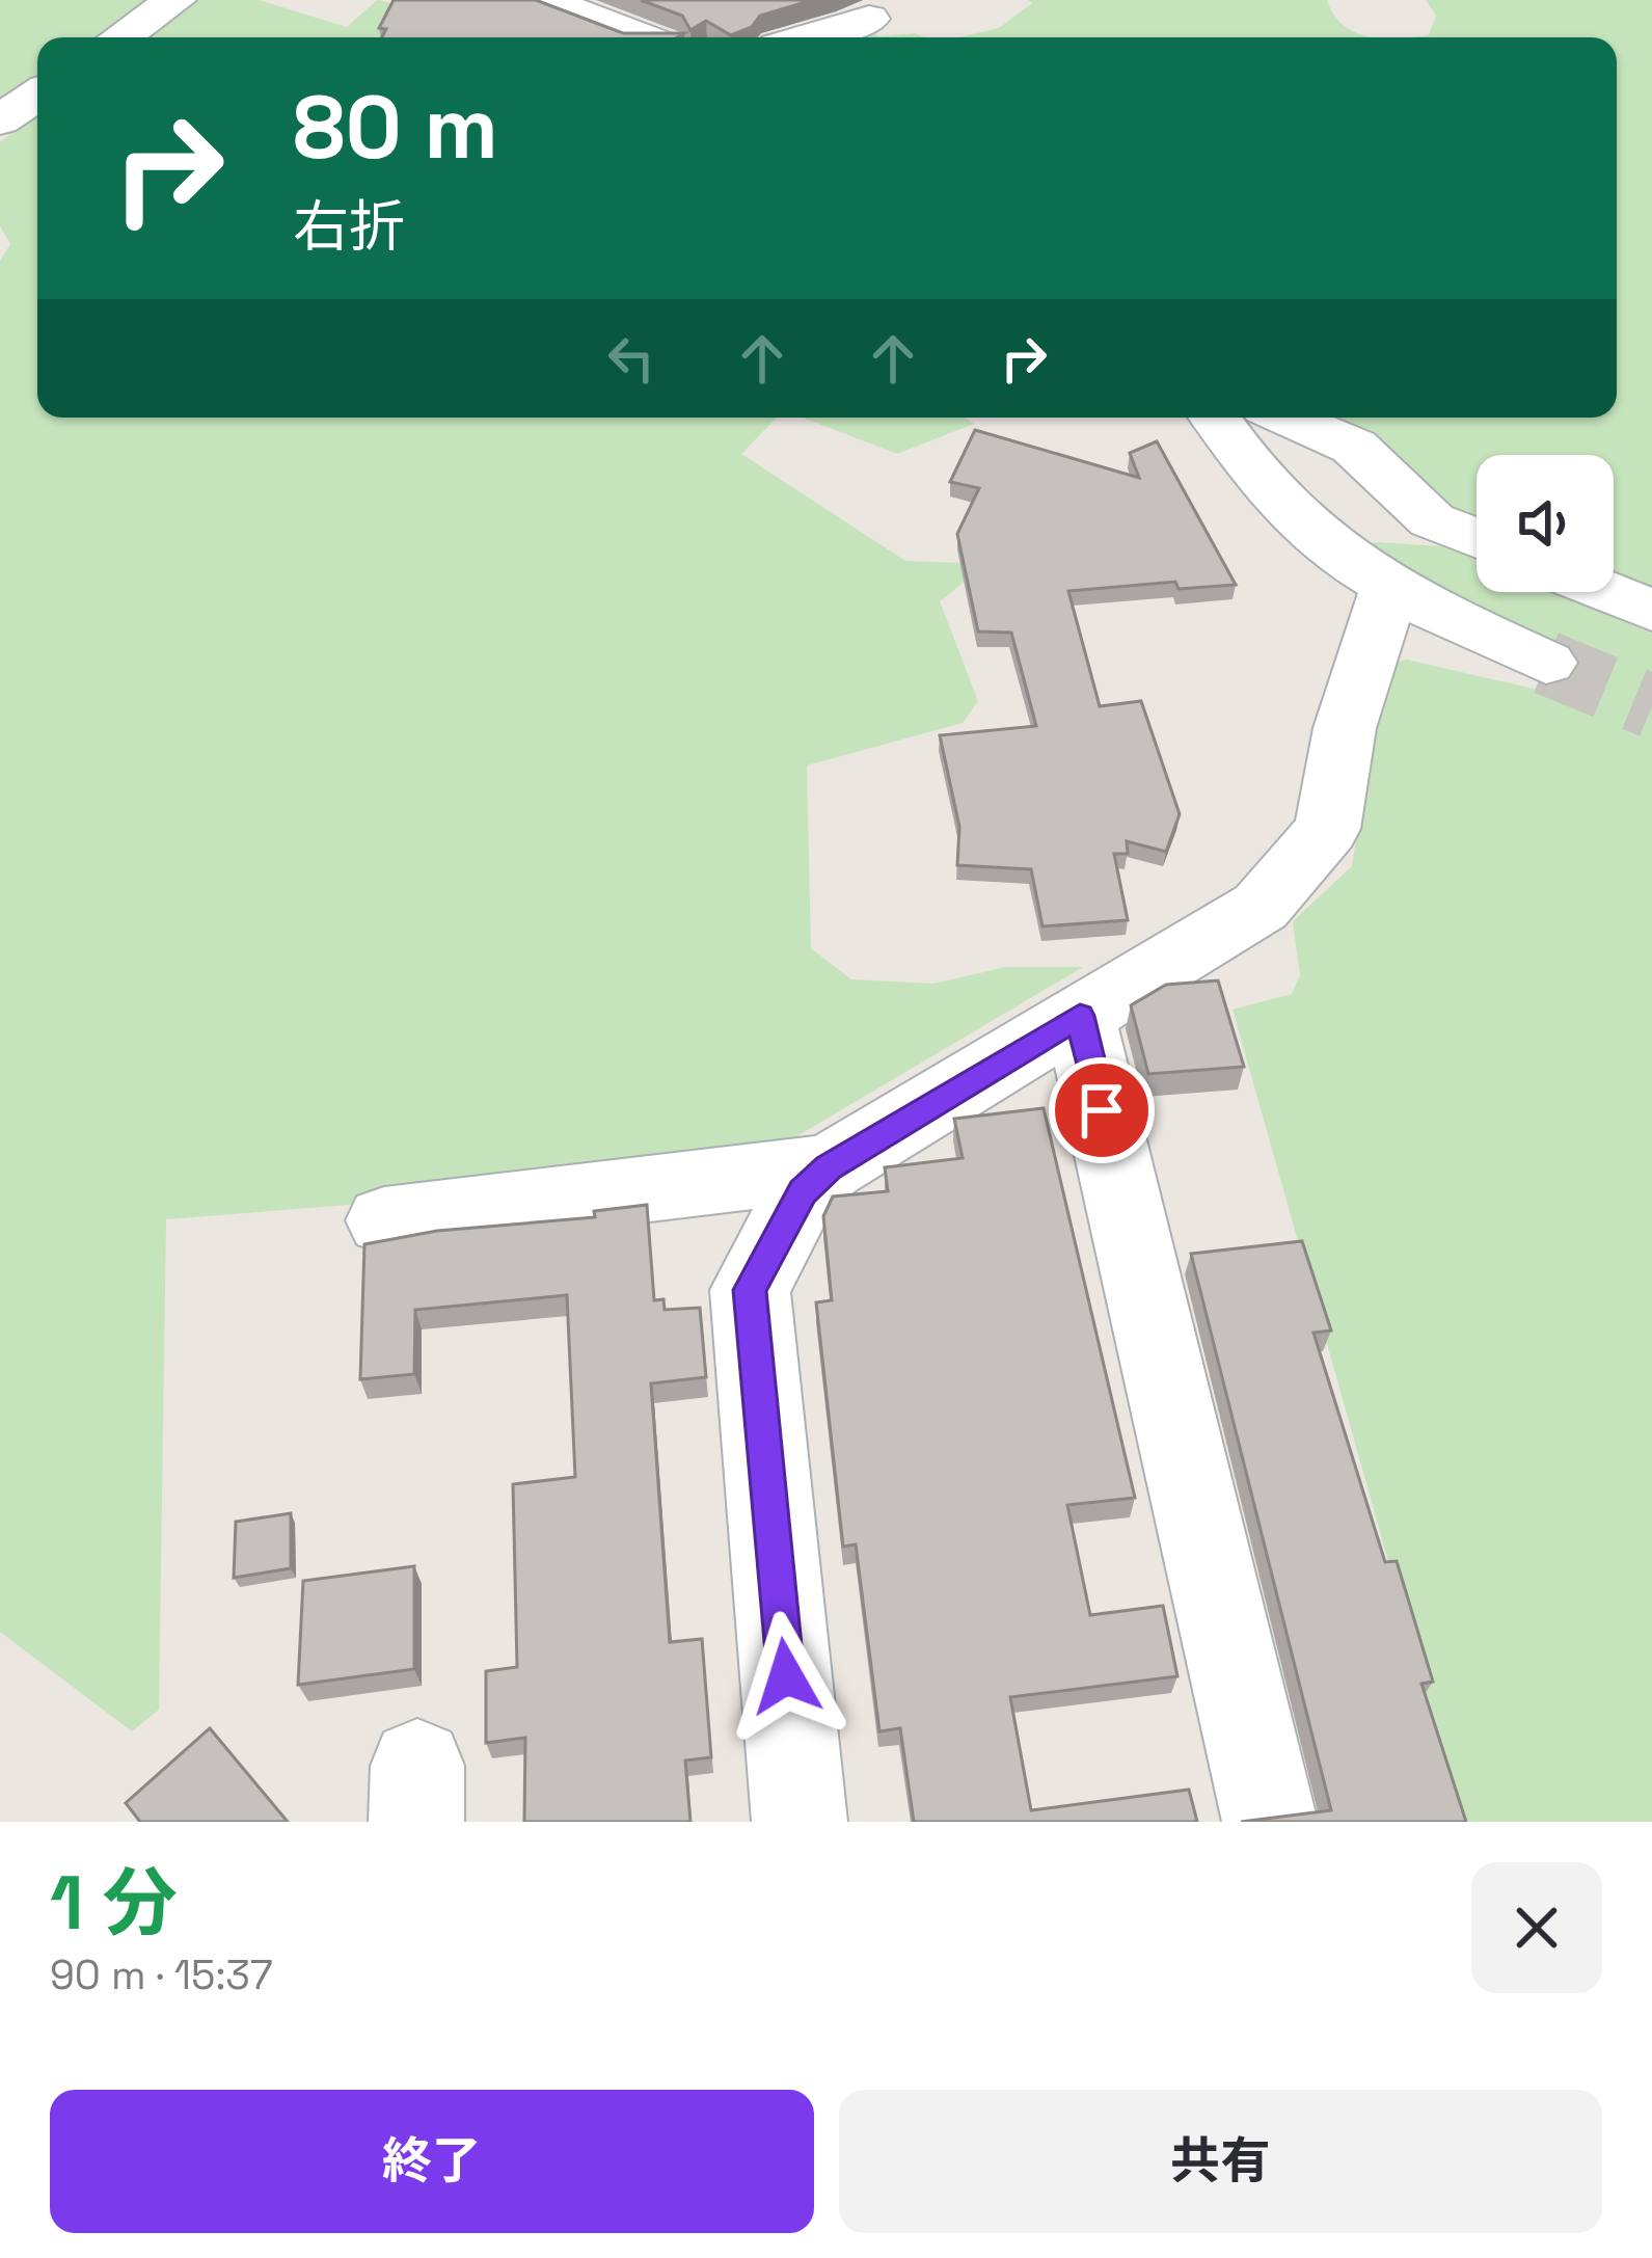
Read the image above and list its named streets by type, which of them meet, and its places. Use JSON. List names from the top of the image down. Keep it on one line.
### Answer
{"page":{"turn":["80 m","右折"],"heading":["1 分","90 m · 15:37"],"buttons":["終了","共有"]}}
